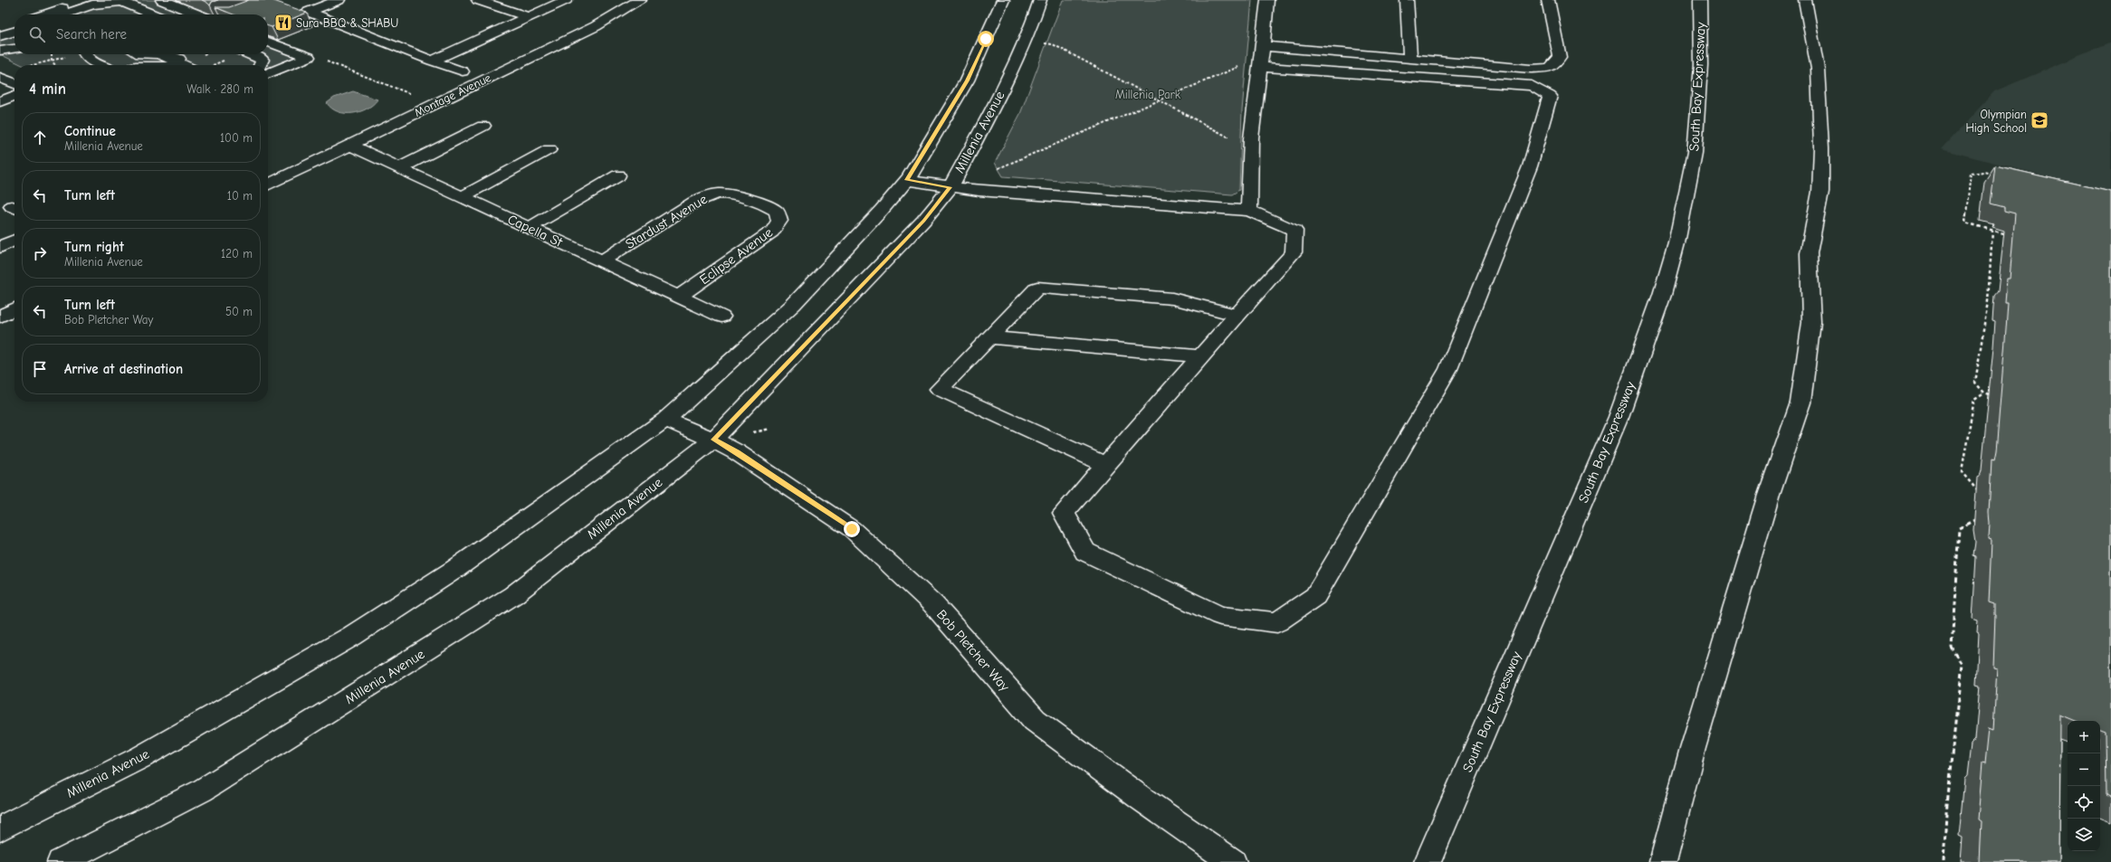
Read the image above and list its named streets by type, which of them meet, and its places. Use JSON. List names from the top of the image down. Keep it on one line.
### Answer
{"streets":{"main road":["South Bay Expressway","Montage Avenue","Millenia Avenue","Stardust Avenue","Capella St","Eclipse Avenue","Bob Pletcher Way"]},"crossings":[["Montage Avenue","Capella St"],["Millenia Avenue","Bob Pletcher Way"],["Stardust Avenue","Capella St"],["Stardust Avenue","Eclipse Avenue"],["Capella St","Eclipse Avenue"]],"parks":["Millenia Park"],"places":{"restaurant":["Sura BBQ & SHABU"],"school or university":["Olympian High School"]},"page":{"search":"Search here","heading":["4 min","Walk · 280 m"],"list":[["Continue","Millenia Avenue","100 m"],["Turn left","10 m"],["Turn right","Millenia Avenue","120 m"],["Turn left","Bob Pletcher Way","50 m"],"Arrive at destination"],"map_buttons":["+","−"]}}
